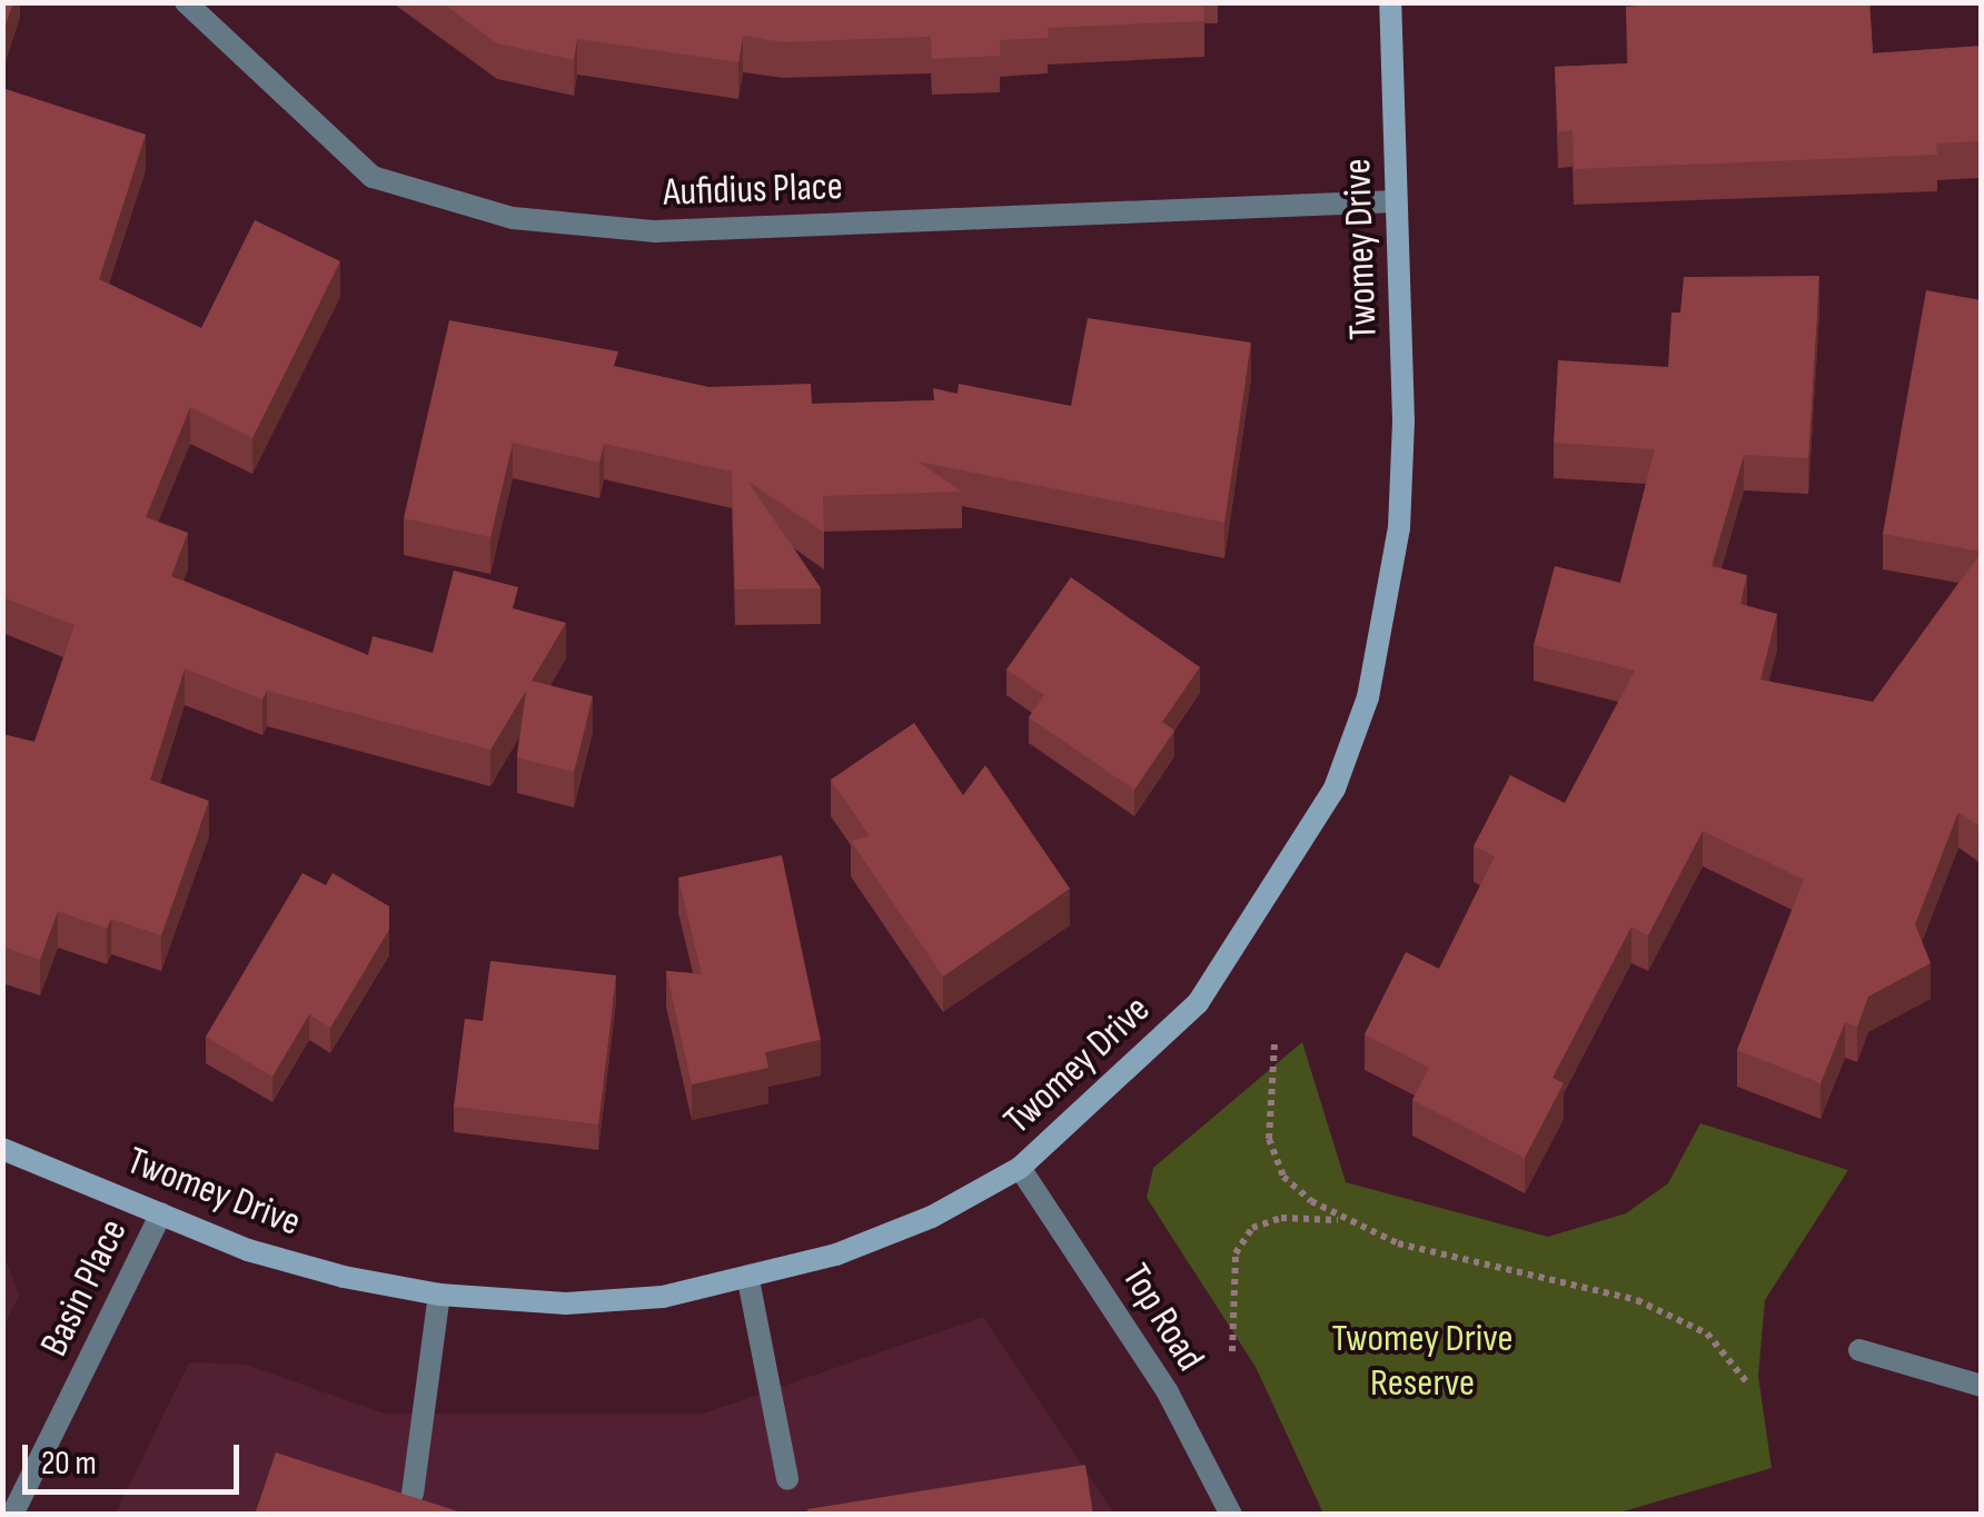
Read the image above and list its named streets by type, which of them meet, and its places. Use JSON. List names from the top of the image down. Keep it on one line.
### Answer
{"streets":{"street":["Aufidius Place","Twomey Drive","Basin Place","Top Road"]},"crossings":[["Aufidius Place","Twomey Drive"],["Twomey Drive","Basin Place"],["Twomey Drive","Top Road"]],"parks":["Twomey Drive Reserve"],"scale_bar":"20 m"}
